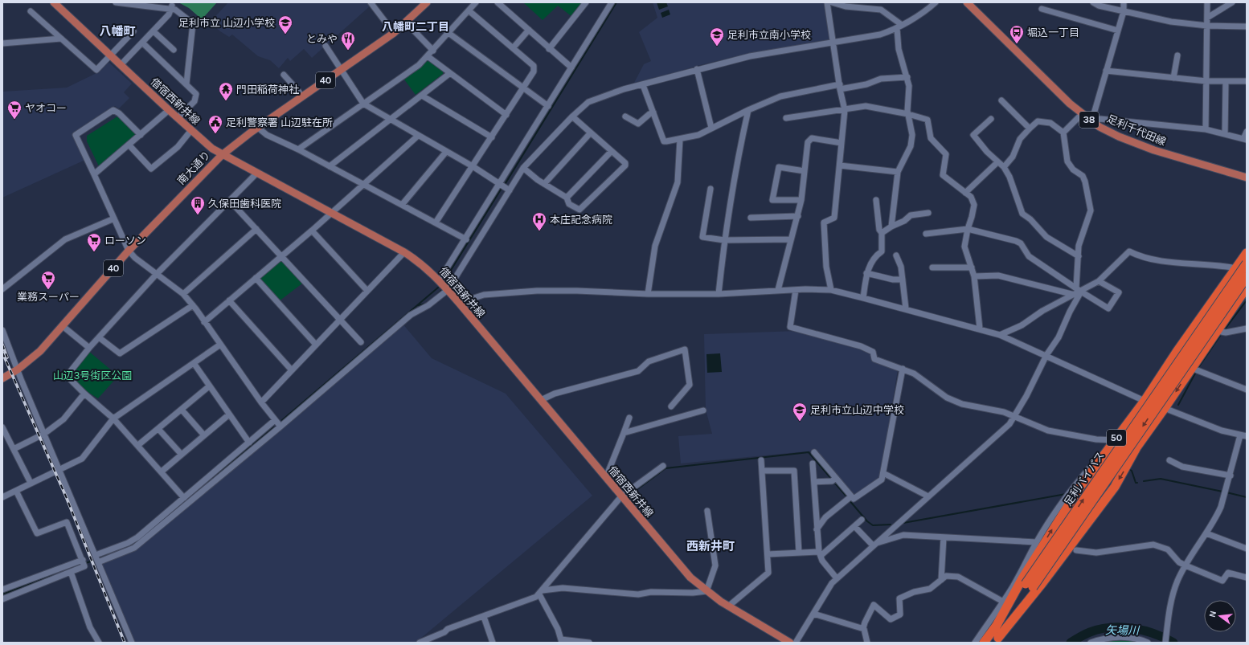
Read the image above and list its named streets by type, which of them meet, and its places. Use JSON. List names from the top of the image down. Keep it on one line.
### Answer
{"streets":{"highway":["50","足利バイパス"],"main road":["40","借宿西新井線","38","足利千代田線","南大通り"]},"crossings":[["借宿西新井線","南大通り"],["50","足利バイパス"]],"districts":["八幡町二丁目","八幡町","西新井町"],"water":["矢場川"],"parks":["山辺3号街区公園"],"places":{"school or university":["足利市立 山辺小学校","足利市立南小学校","足利市立山辺中学校"],"bus stop":["堀込一丁目"],"restaurant":["とみや"],"temple":["門田稲荷神社"],"supermarket":["ヤオコー","ローソン","業務スーパー"],"public building":["足利警察署 山辺駐在所"],"building":["久保田歯科医院"],"hospital":["本庄記念病院"]},"north":"left"}
